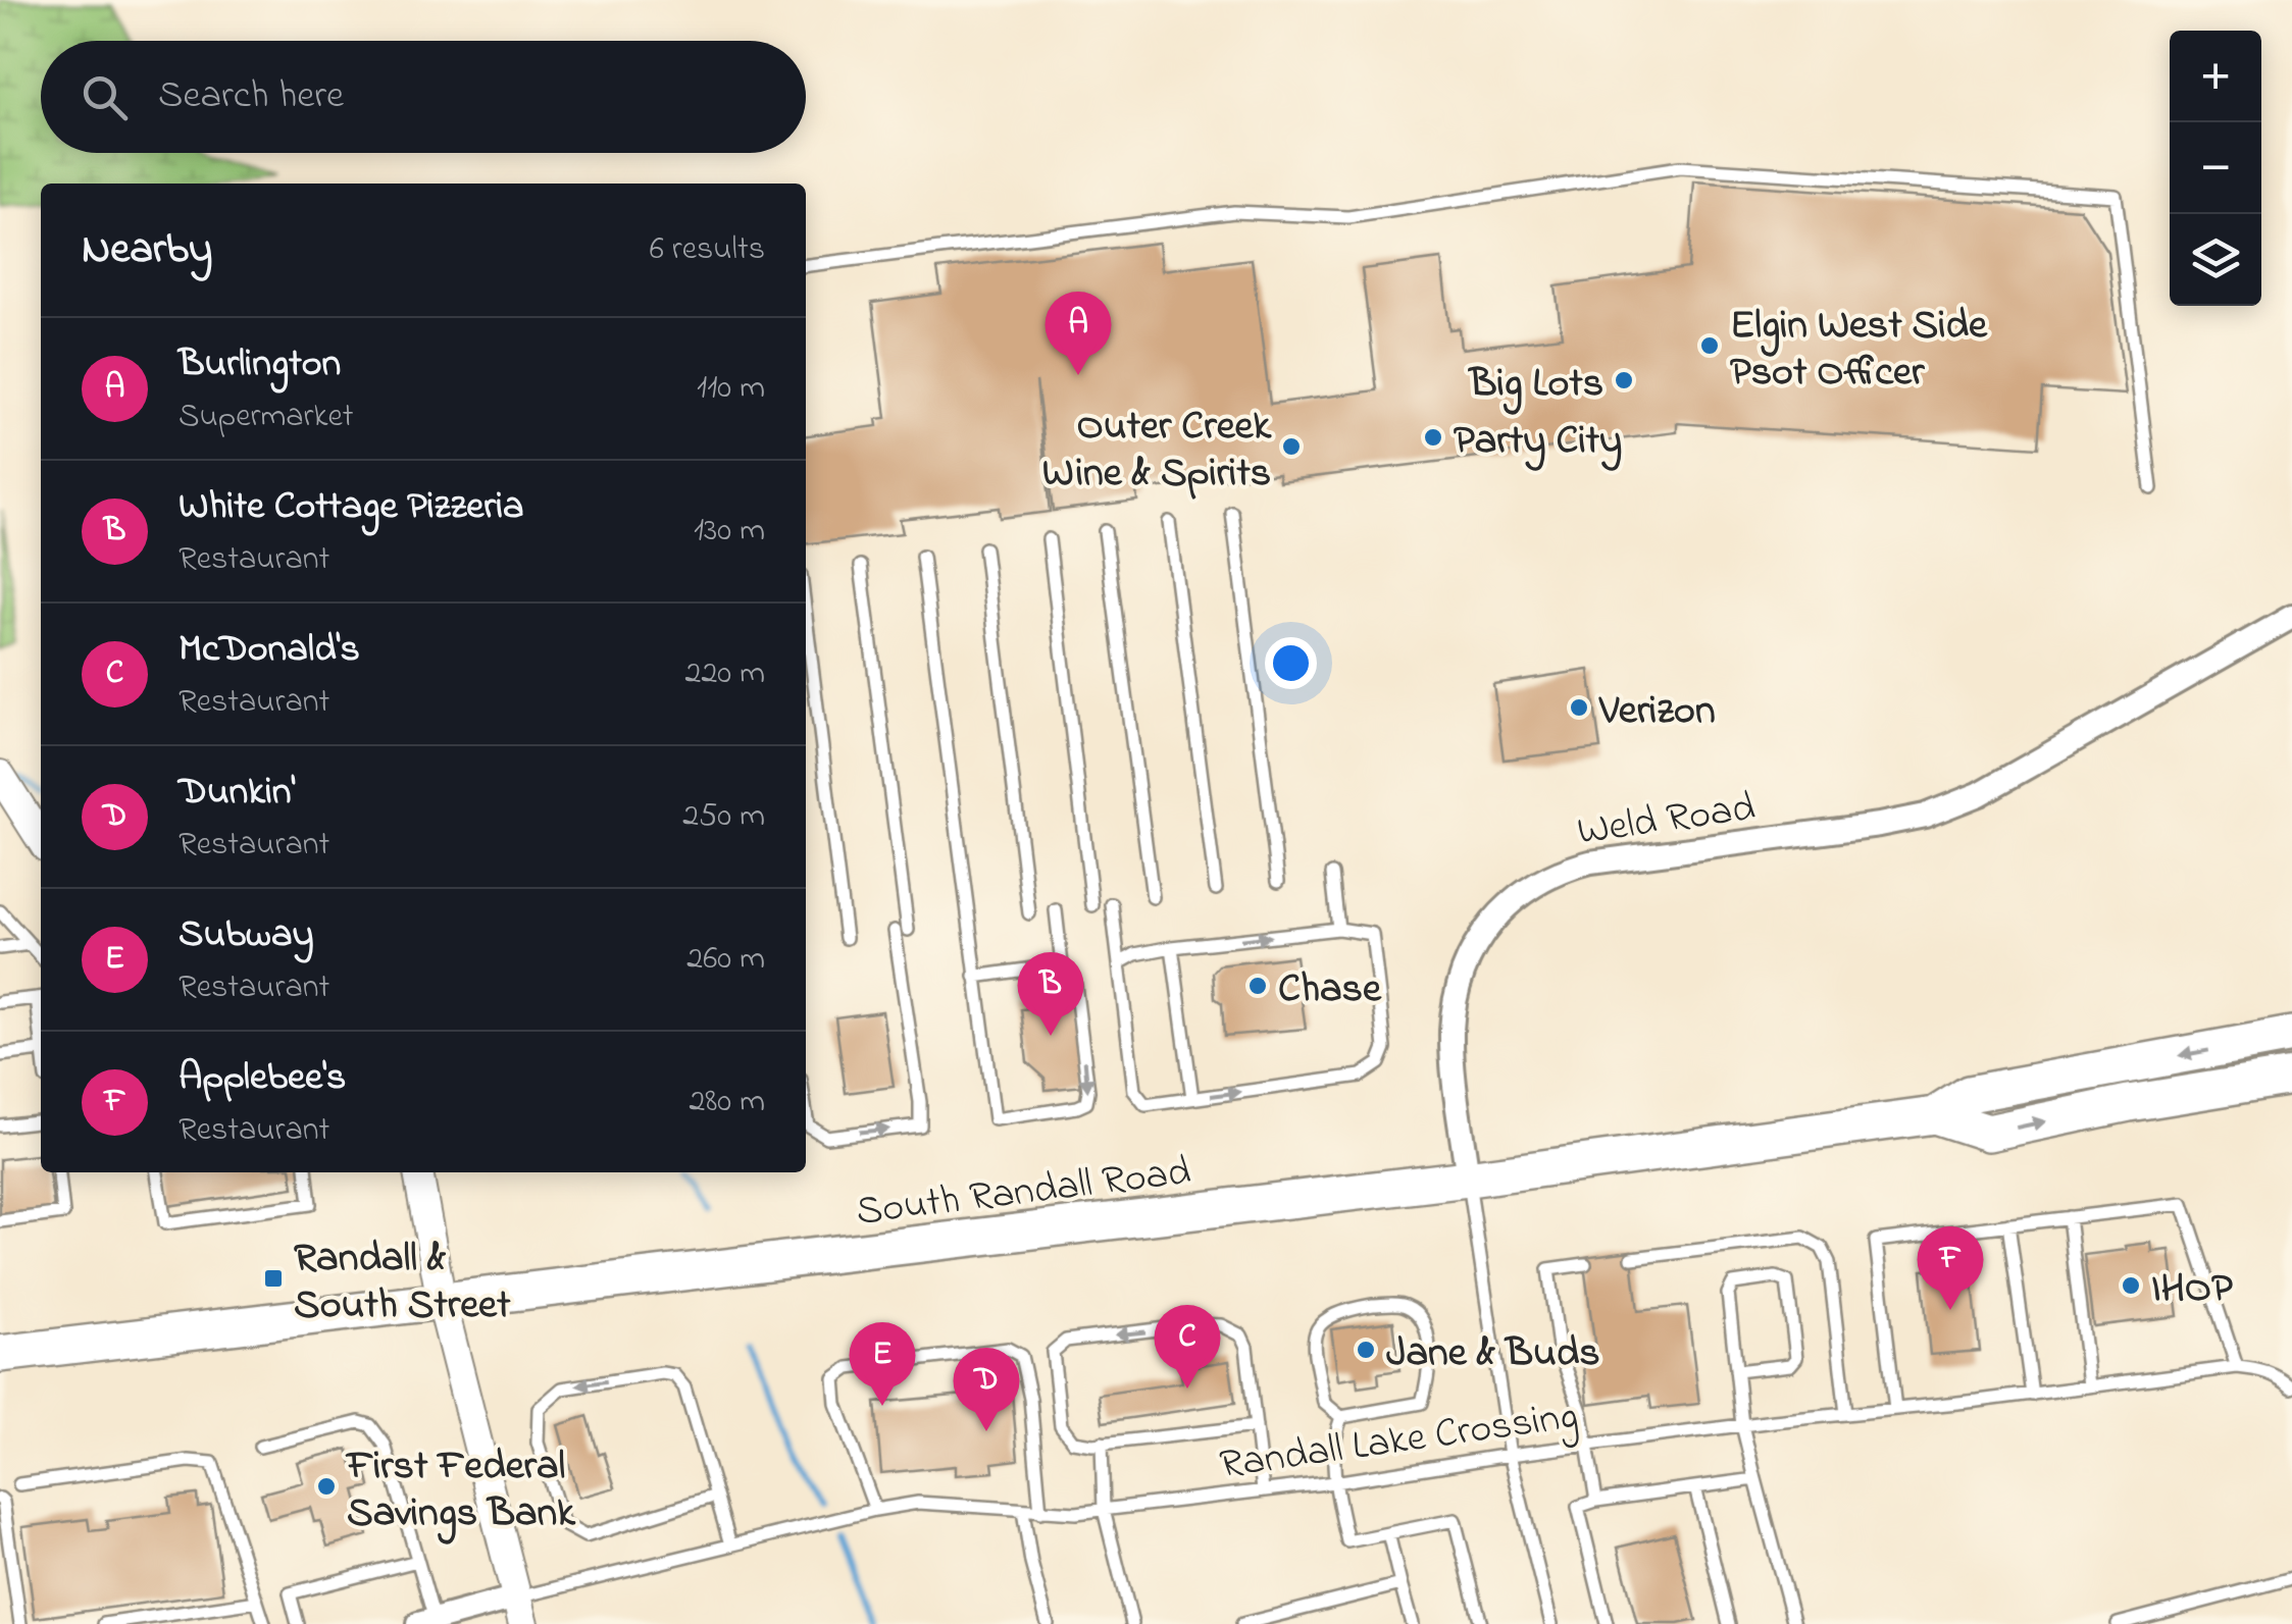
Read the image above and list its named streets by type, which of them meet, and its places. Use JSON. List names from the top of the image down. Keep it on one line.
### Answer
{"streets":{"main road":["South Randall Road"],"street":["Weld Road"],"lane":["Randall Lake Crossing"]},"crossings":[["Weld Road","South Randall Road"],["Weld Road","Randall Lake Crossing"]],"places":{"other":["Elgin West Side Psot Officer","Big Lots","Party City","Outer Creek Wine & Spirits","Verizon","Chase","IHOP","Jane & Buds","First Federal Savings Bank"],"transit":["Randall & South Street"]},"page":{"map_buttons":["+","−"],"search":"Search here","heading":["Nearby","6 results"],"pins":["A","B","F","C","E","D"],"list":[{"mark":"A","name":"Burlington","note":"Supermarket","value":"110 m"},{"mark":"B","name":"White Cottage Pizzeria","note":"Restaurant","value":"130 m"},{"mark":"C","name":"McDonald's","note":"Restaurant","value":"220 m"},{"mark":"D","name":"Dunkin'","note":"Restaurant","value":"250 m"},{"mark":"E","name":"Subway","note":"Restaurant","value":"260 m"},{"mark":"F","name":"Applebee's","note":"Restaurant","value":"280 m"}]}}
